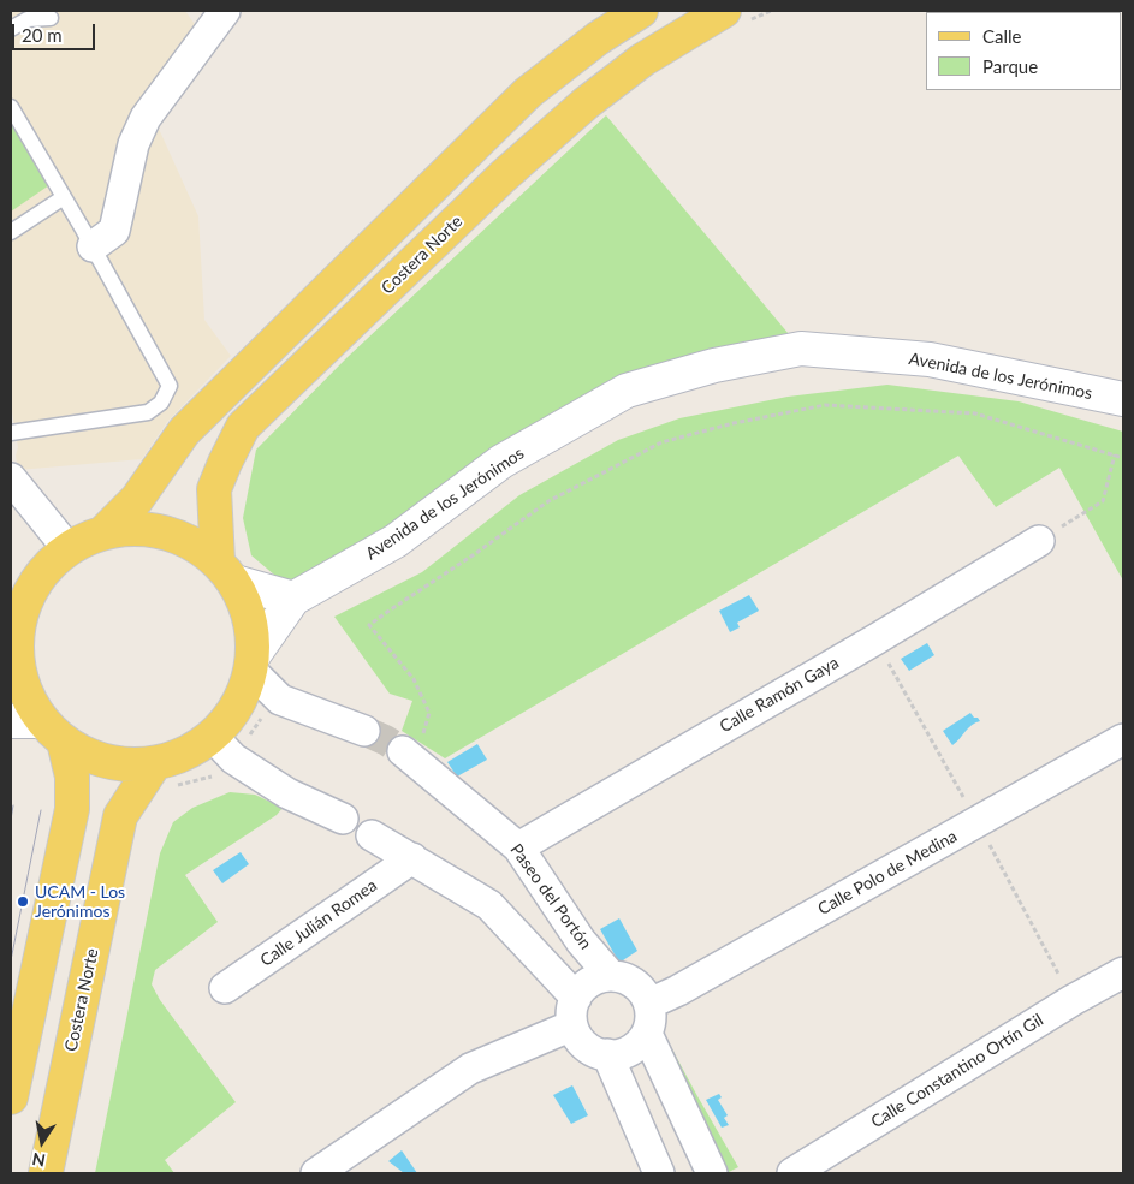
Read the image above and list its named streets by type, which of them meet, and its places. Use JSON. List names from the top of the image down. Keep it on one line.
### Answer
{"streets":{"main road":["Costera Norte"],"street":["Avenida de los Jerónimos","Calle Ramón Gaya","Calle Polo de Medina","Paseo del Portón","Calle Julián Romea","Calle Constantino Ortín Gil"]},"crossings":[["Calle Ramón Gaya","Paseo del Portón"],["Calle Polo de Medina","Paseo del Portón"]],"places":["UCAM - Los Jerónimos"],"legend":["Calle","Parque"],"scale_bar":"20 m","north":"bottom"}
